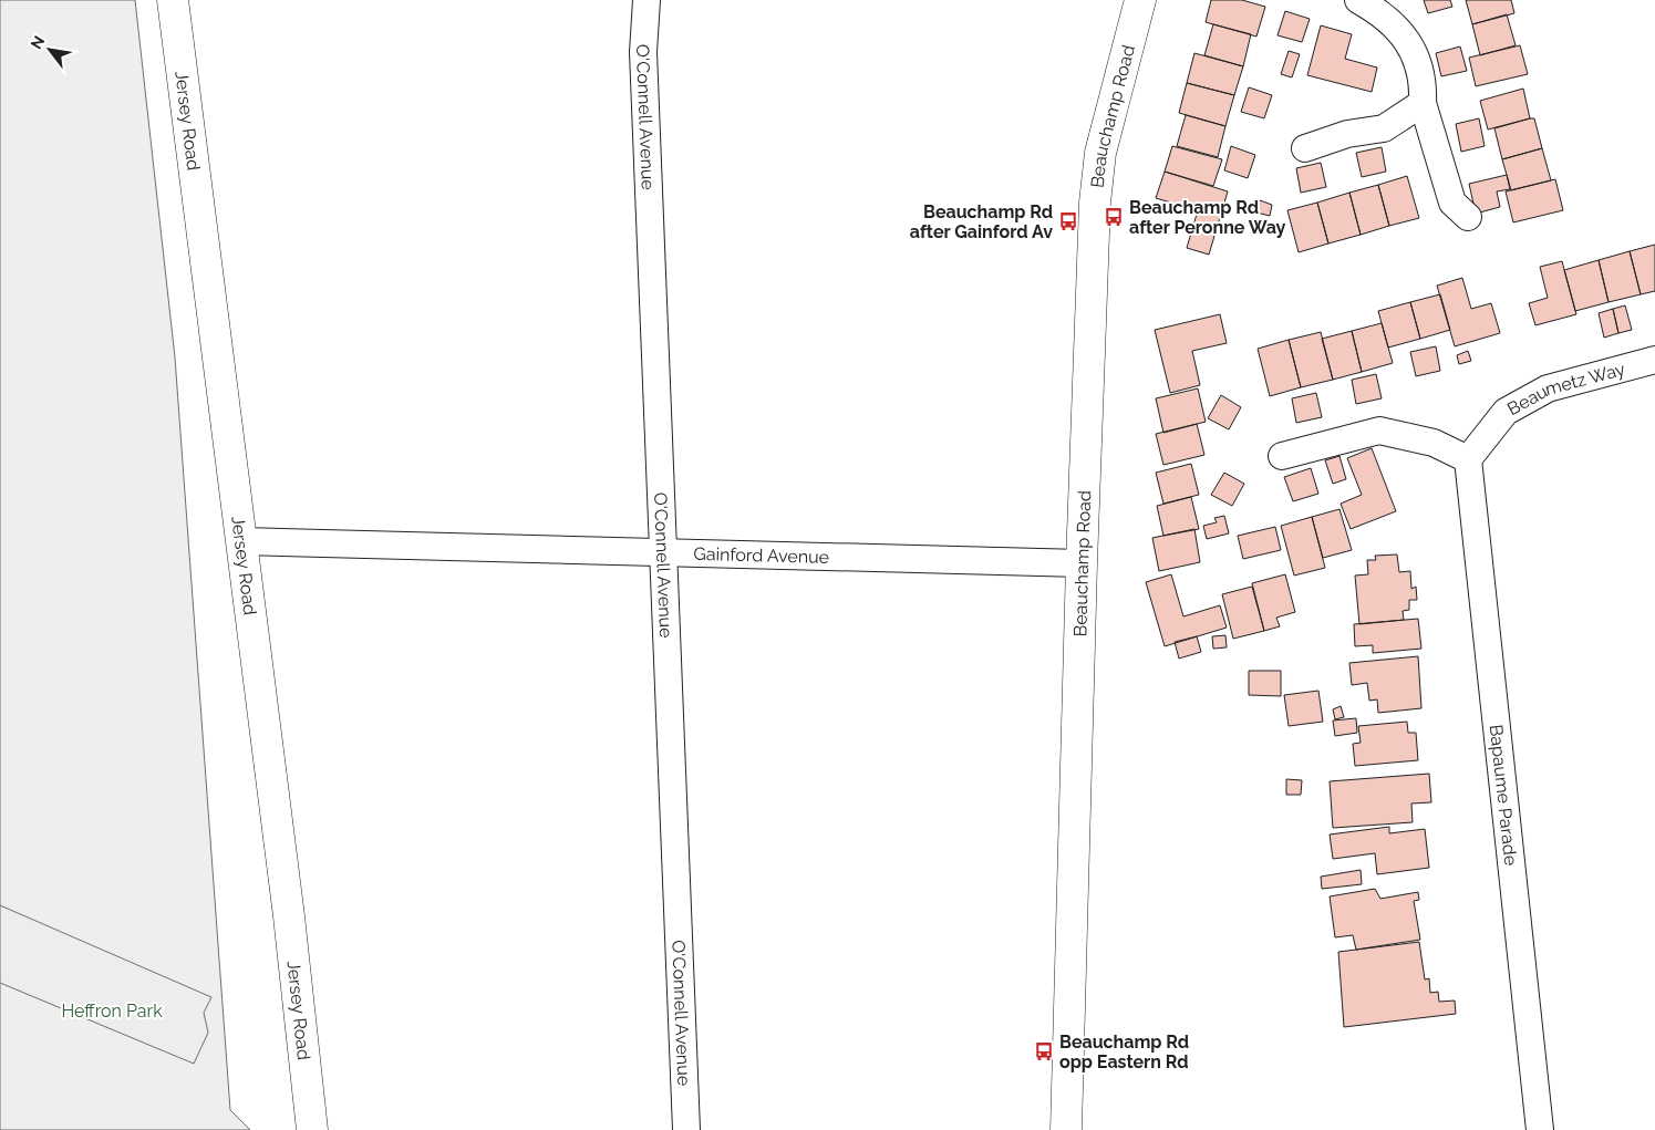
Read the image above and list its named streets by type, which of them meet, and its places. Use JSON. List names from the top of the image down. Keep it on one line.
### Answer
{"streets":{"street":["Beauchamp Road","O'Connell Avenue","Jersey Road","Beaumetz Way","Gainford Avenue","Bapaume Parade"]},"crossings":[["Beauchamp Road","Gainford Avenue"],["O'Connell Avenue","Gainford Avenue"],["Jersey Road","Gainford Avenue"],["Beaumetz Way","Bapaume Parade"]],"parks":["Heffron Park"],"places":{"bus stop":["Beauchamp Rd after Peronne Way","Beauchamp Rd after Gainford Av","Beauchamp Rd opp Eastern Rd"]},"north":"top left"}
